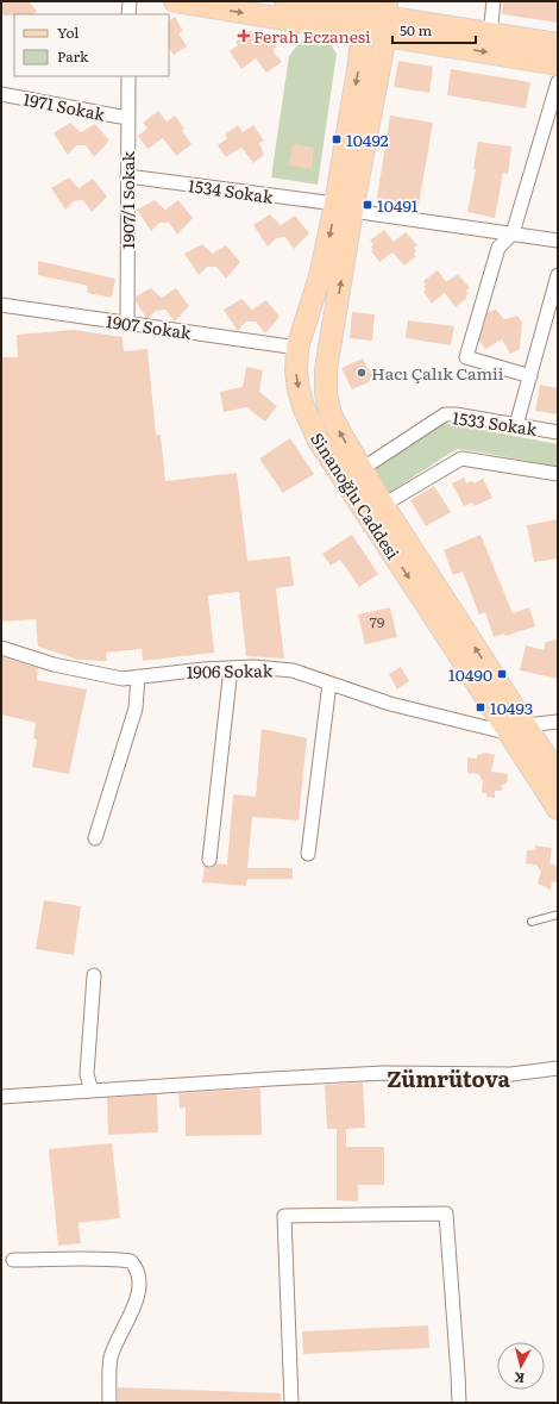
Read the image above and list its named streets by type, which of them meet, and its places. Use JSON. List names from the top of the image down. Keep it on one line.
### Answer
{"streets":{"main road":["Si̇nanoğlu Caddesi"],"street":["1971 Sokak","1534 Sokak","1907/1 Sokak","1907 Sokak","1533 Sokak","1906 Sokak"]},"crossings":[["1971 Sokak","1907/1 Sokak"],["1534 Sokak","1907/1 Sokak"],["1534 Sokak","Si̇nanoğlu Caddesi"],["1907/1 Sokak","1907 Sokak"],["1907 Sokak","Si̇nanoğlu Caddesi"],["1533 Sokak","Si̇nanoğlu Caddesi"],["Si̇nanoğlu Caddesi","1906 Sokak"]],"districts":["Zümrütova"],"places":{"health":["Ferah Eczanesi"],"transit":["10492","10491","10490","10493"],"other":["Hacı Çalık Camii"]},"house_numbers":["79"],"legend":["Yol","Park"],"scale_bar":"50 m","north":"bottom"}
